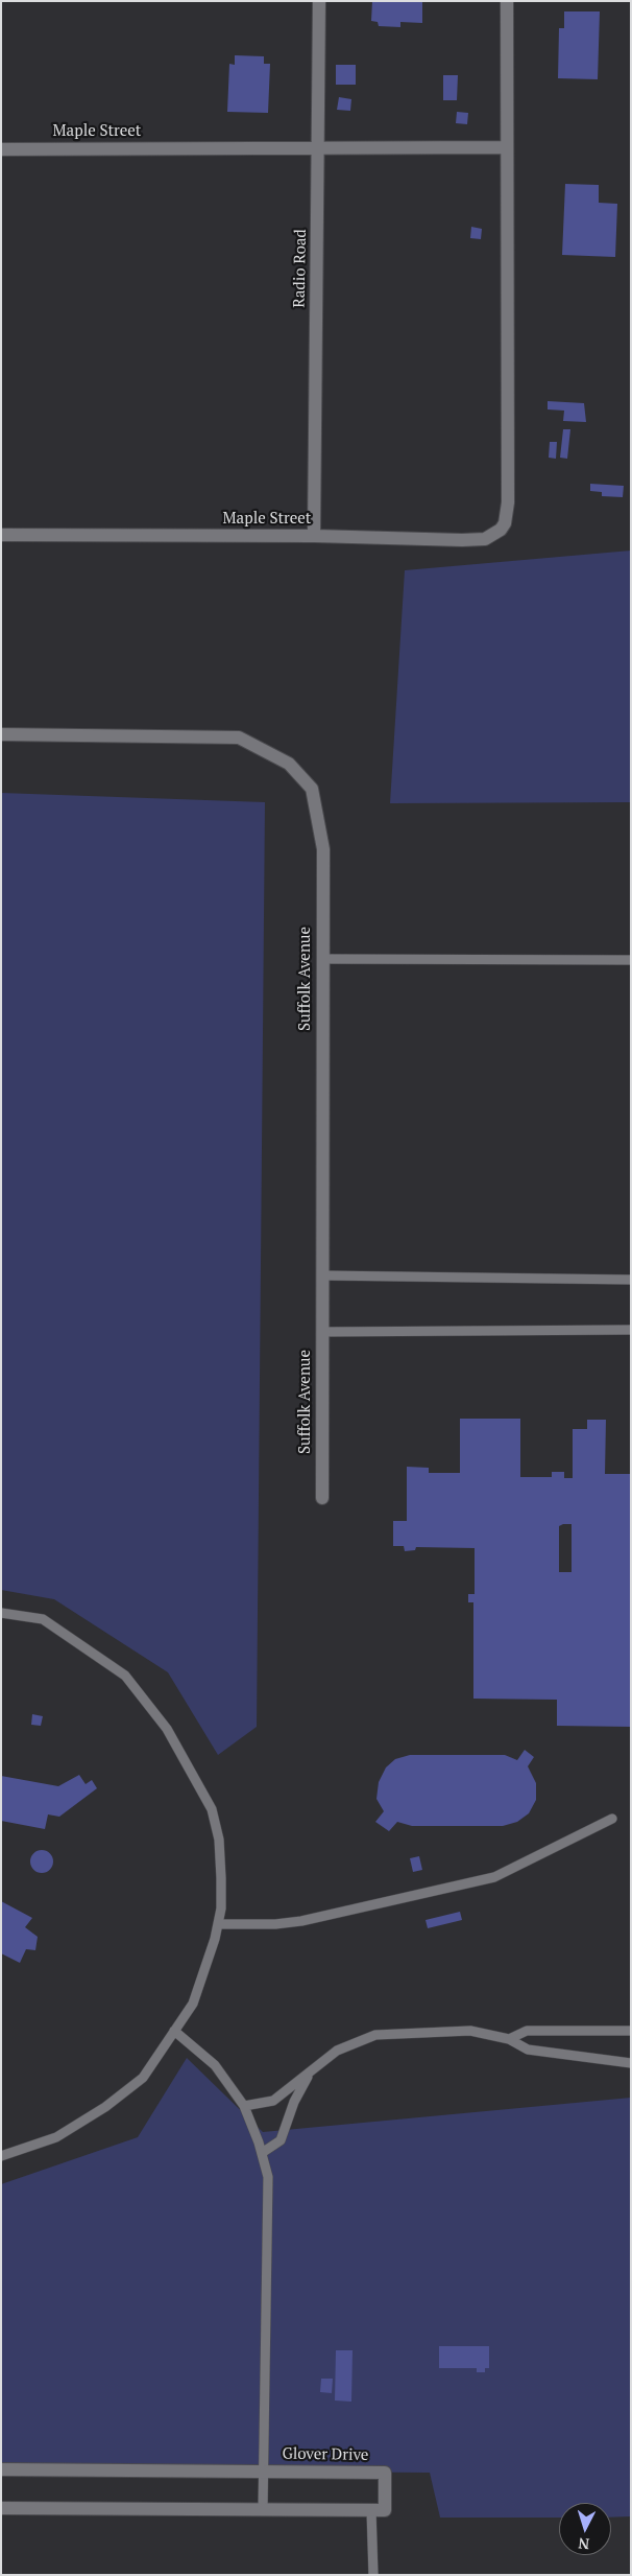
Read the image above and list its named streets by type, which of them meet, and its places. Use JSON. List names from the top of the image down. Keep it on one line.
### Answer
{"streets":{"street":["Maple Street","Radio Road","Suffolk Avenue","Glover Drive"]},"crossings":[["Maple Street","Radio Road"]],"north":"bottom"}
